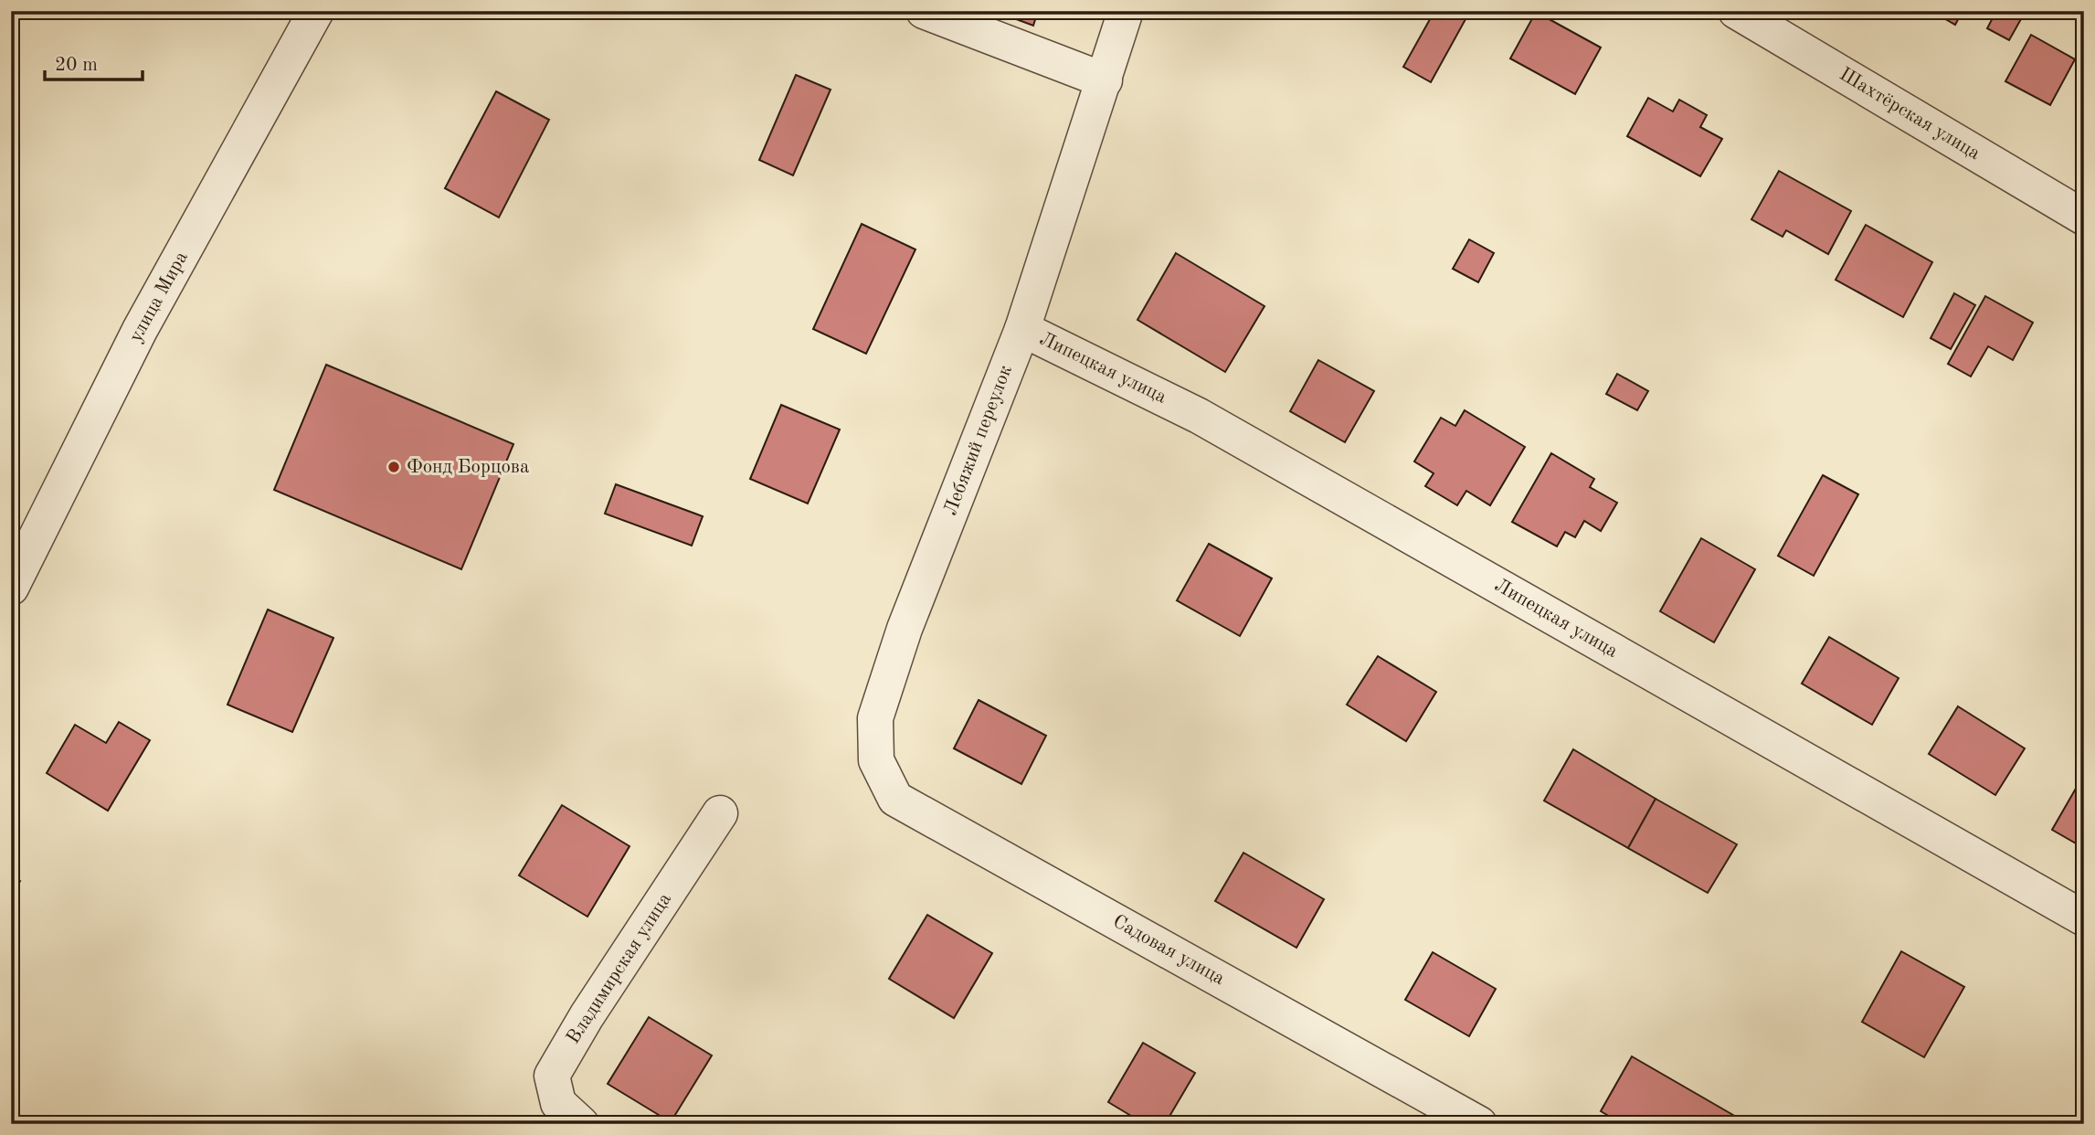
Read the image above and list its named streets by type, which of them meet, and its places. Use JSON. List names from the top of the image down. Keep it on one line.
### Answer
{"streets":{"street":["Шахтёрская улица","улица Мира","Липецкая улица","Лебяжий переулок","Садовая улица","Владимирская улица"]},"crossings":[["Липецкая улица","Лебяжий переулок"],["Лебяжий переулок","Садовая улица"]],"places":["Фонд Борцова"],"scale_bar":"20 m"}
